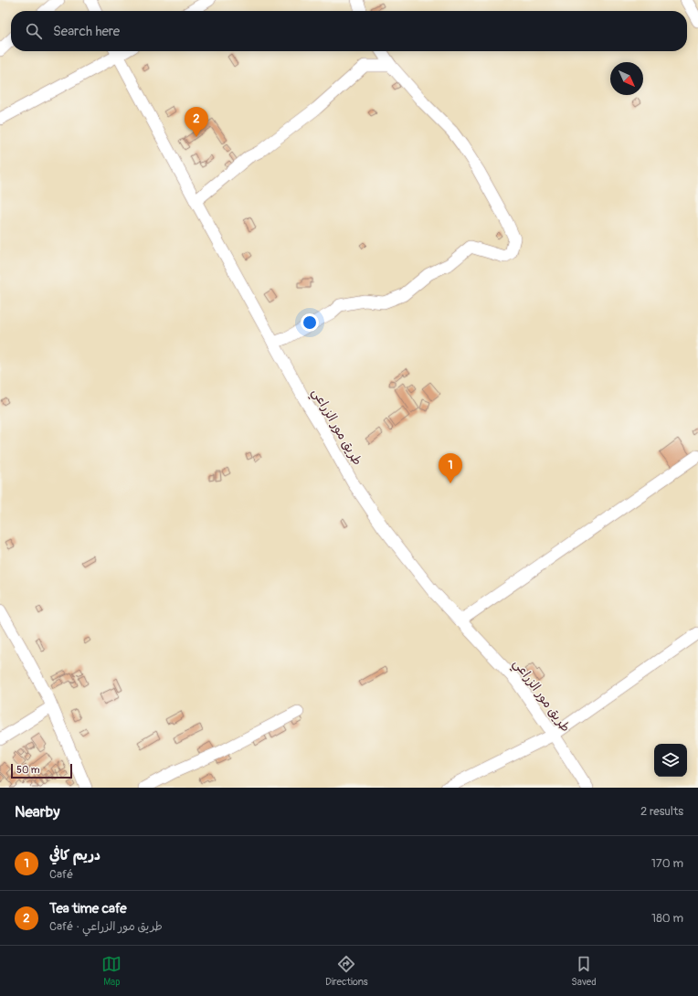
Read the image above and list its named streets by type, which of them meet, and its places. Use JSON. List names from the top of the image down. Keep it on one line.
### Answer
{"streets":{"street":["طريق مور الزراعي"]},"scale_bar":"50 m","north":"bottom right","page":{"search":"Search here","pins":["2","1"],"scale":"50 m","heading":["Nearby","2 results"],"list":[{"mark":"1","name":"دريم كافي","note":"Café","value":"170 m"},{"mark":"2","name":"Tea time cafe","note":"Café · طريق مور الزراعي","value":"180 m"}],"nav":["Map","Directions","Saved"]}}
